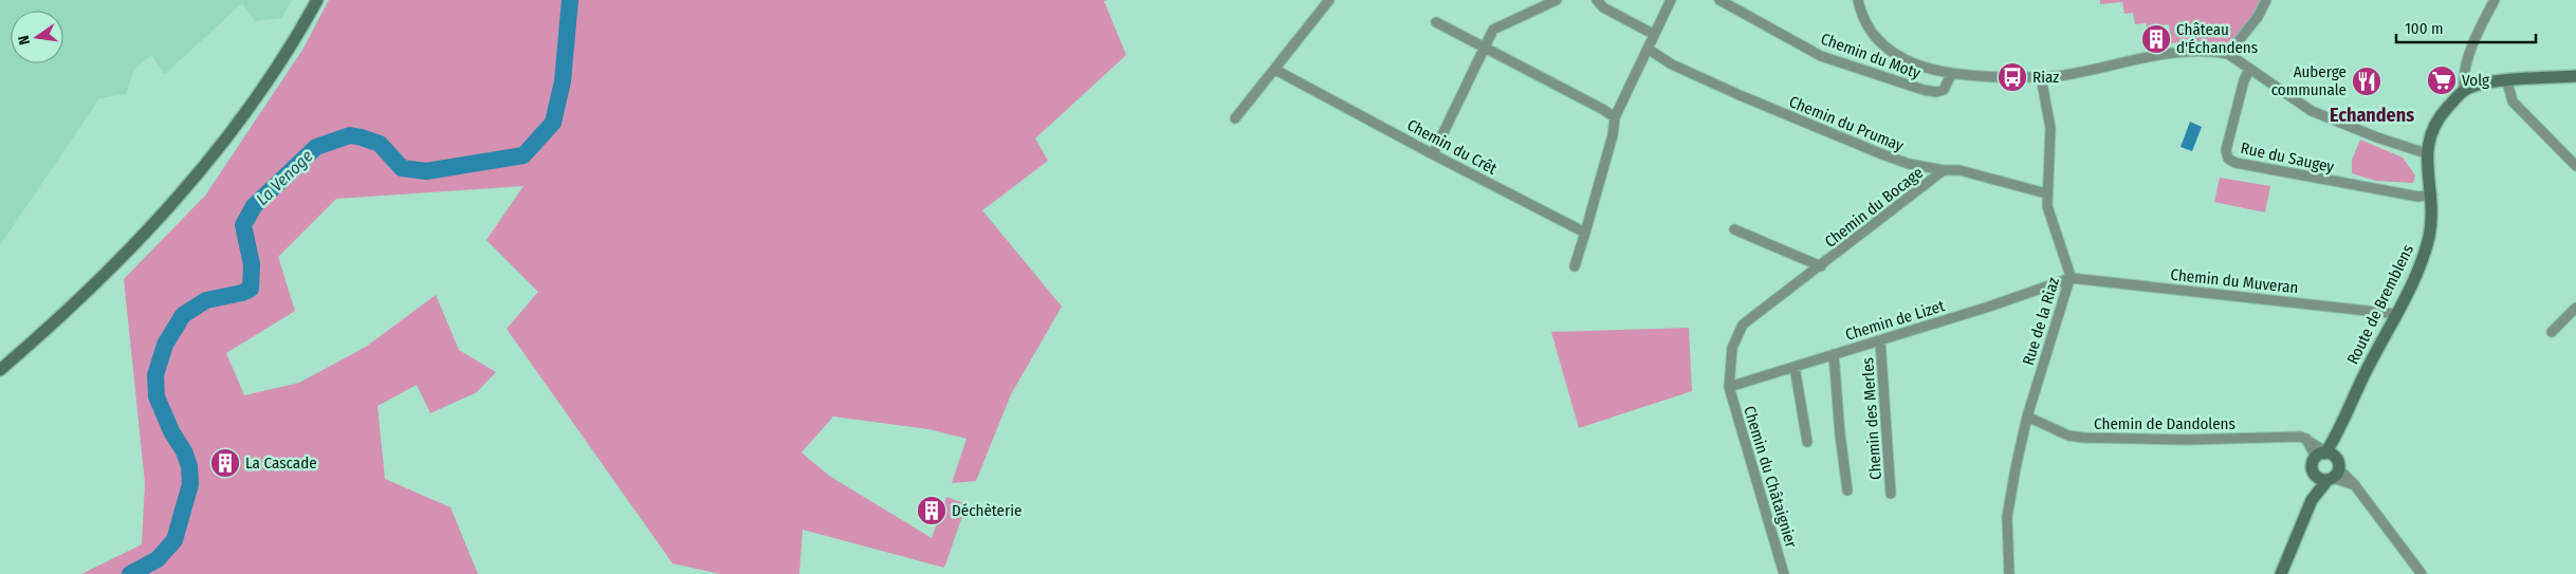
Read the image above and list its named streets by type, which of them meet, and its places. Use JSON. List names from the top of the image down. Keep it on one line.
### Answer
{"streets":{"street":["Chemin du Moty","Chemin du Prumay","Chemin du Crêt","Rue du Saugey","Chemin du Bocage","Chemin du Muveran","Route de Bremblens","Chemin de Lizet","Rue de la Riaz","Chemin des Merles","Chemin de Dandolens","Chemin du Châtaignier"]},"crossings":[["Chemin du Prumay","Chemin du Bocage"],["Chemin du Prumay","Rue de la Riaz"],["Rue du Saugey","Route de Bremblens"],["Chemin du Bocage","Chemin de Lizet"],["Chemin du Bocage","Chemin du Châtaignier"],["Chemin du Muveran","Route de Bremblens"],["Chemin du Muveran","Chemin de Lizet"],["Chemin du Muveran","Rue de la Riaz"],["Route de Bremblens","Chemin de Dandolens"],["Chemin de Lizet","Rue de la Riaz"],["Chemin de Lizet","Chemin des Merles"],["Chemin de Lizet","Chemin du Châtaignier"],["Rue de la Riaz","Chemin de Dandolens"]],"districts":["Echandens"],"water":["La Venoge"],"places":{"building":["Château d'Échandens","La Cascade","Déchèterie"],"bus stop":["Riaz"],"supermarket":["Volg"],"restaurant":["Auberge communale"]},"scale_bar":"100 m","north":"left"}
